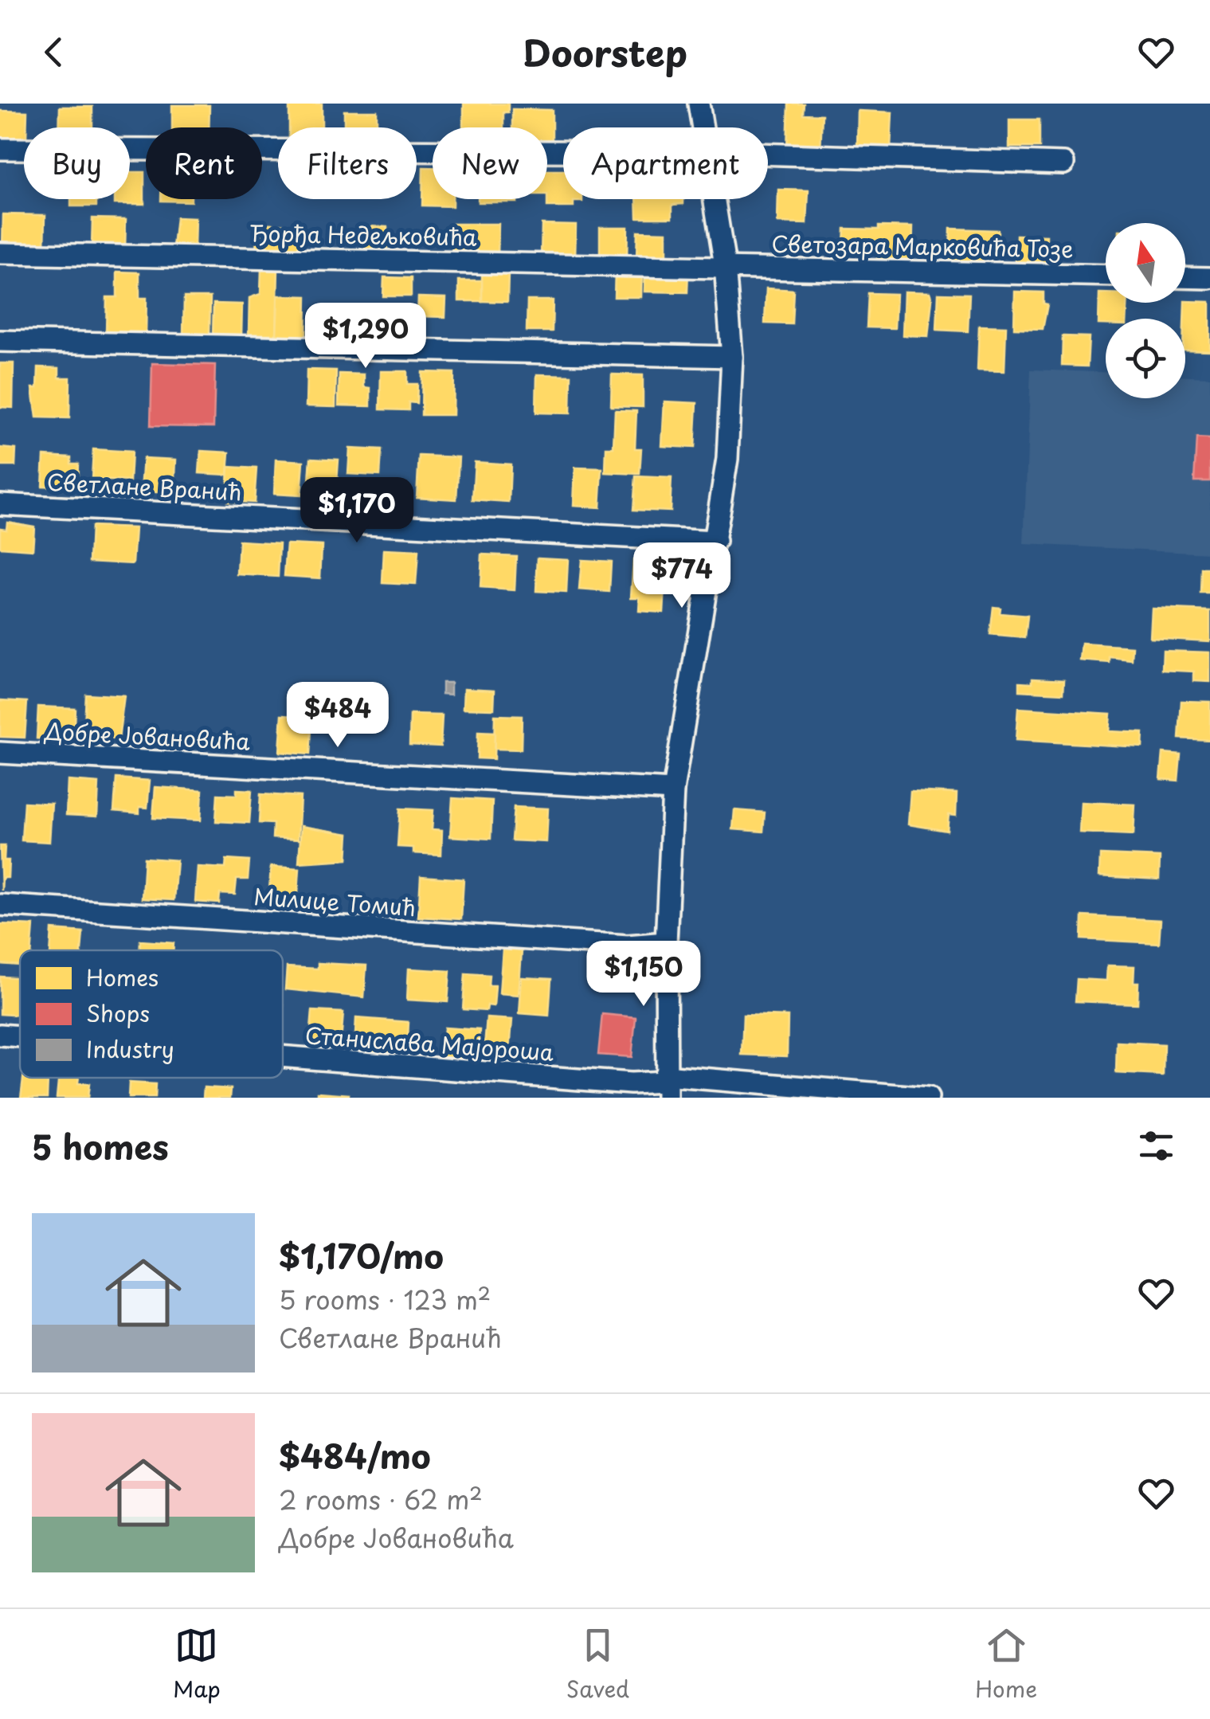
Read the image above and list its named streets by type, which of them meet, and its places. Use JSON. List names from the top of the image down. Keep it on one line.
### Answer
{"streets":{"street":["Ђорђа Недељковића","Светозара Марковића Тозе","Светлане Вранић","Добре Јовановића","Милице Томић","Станислава Мајороша"]},"crossings":[["Ђорђа Недељковића","Светозара Марковића Тозе"]],"legend":["Homes","Shops","Industry"],"north":"top","page":{"header":"Doorstep","chip":["Buy","Rent","Filters","New","Apartment"],"price":["$1,290","$1,170","$774","$484","$1,150"],"heading":"5 homes","list":[{"name":"$1,170/mo","note":"5 rooms · 123 m² · Светлане Вранић"},{"name":"$484/mo","note":"2 rooms · 62 m² · Добре Јовановића"}],"tabs":["Map","Saved","Home"]}}
